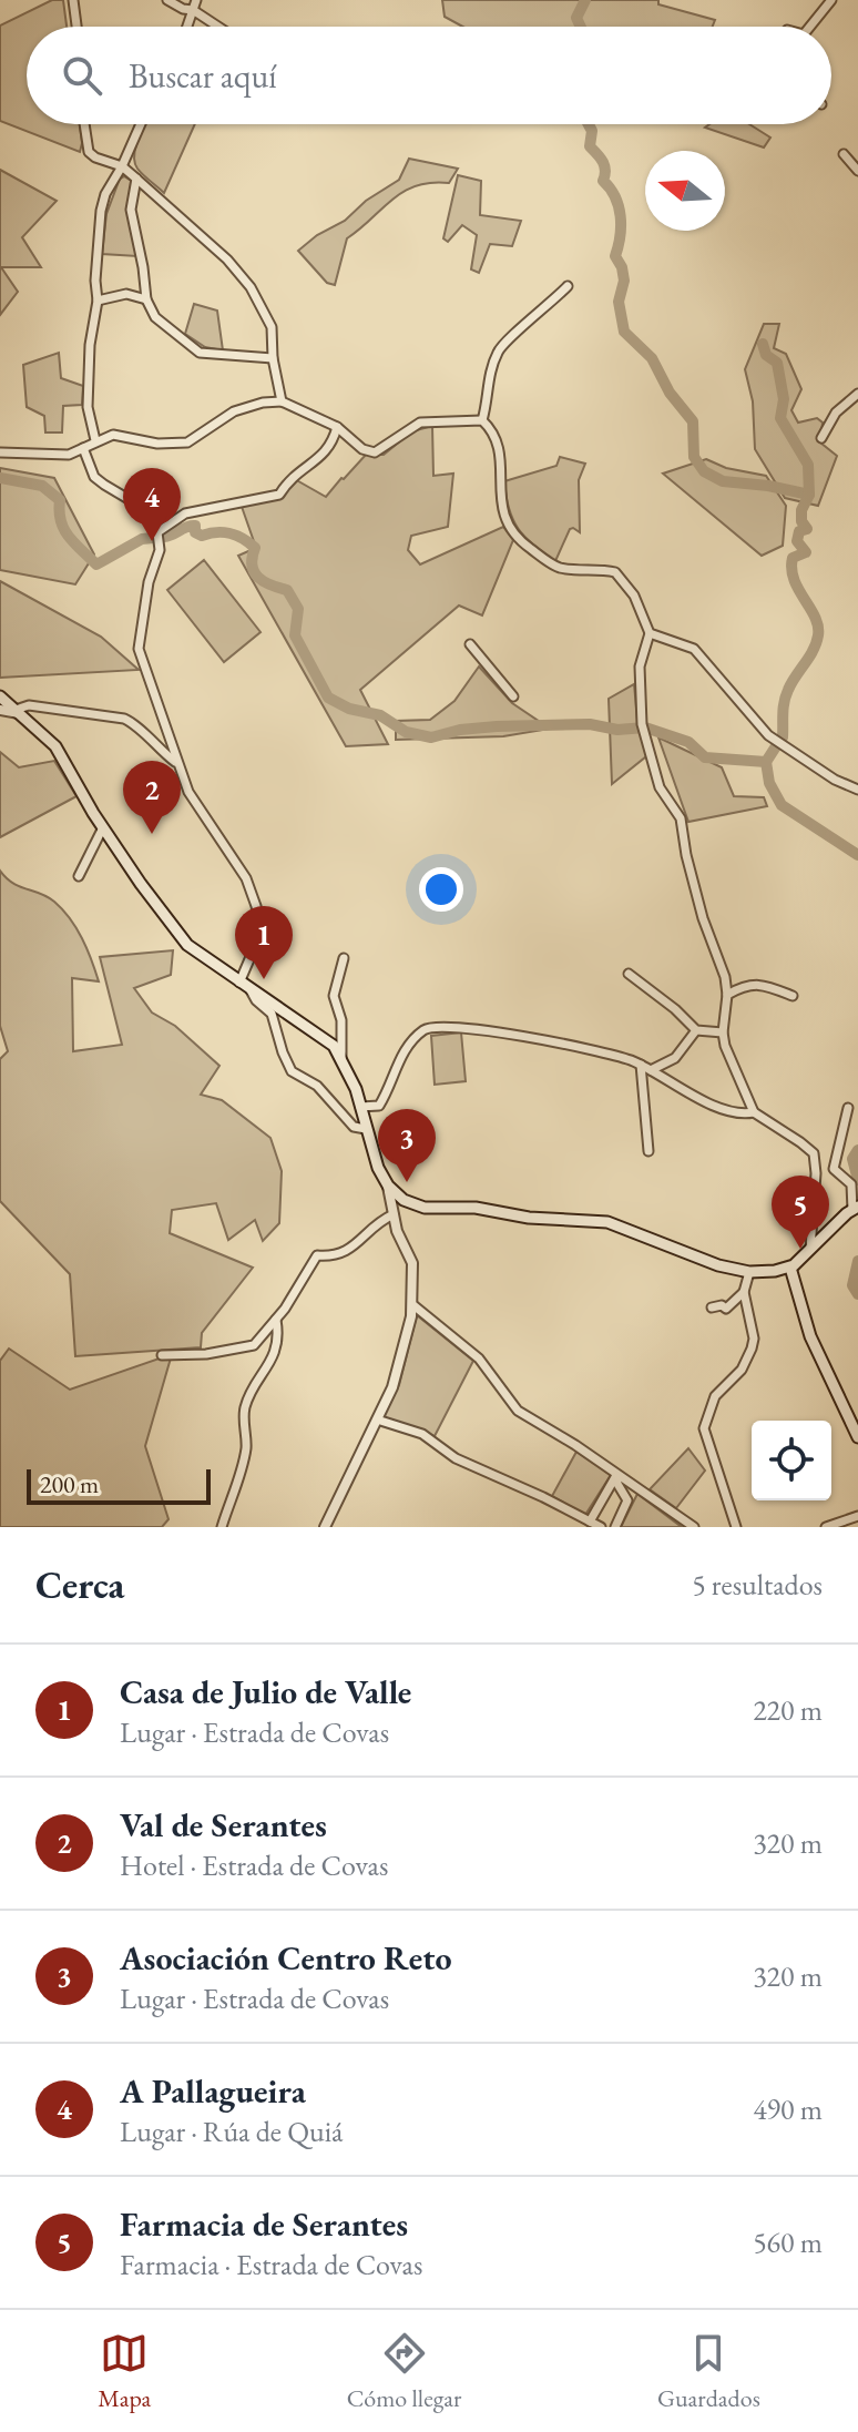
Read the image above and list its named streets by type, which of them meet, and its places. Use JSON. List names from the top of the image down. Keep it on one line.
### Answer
{"scale_bar":"200 m","north":"left","page":{"search":"Buscar aquí","pins":["4","2","1","3","5"],"scale":"200 m","heading":["Cerca","5 resultados"],"list":[{"mark":"1","name":"Casa de Julio de Valle","note":"Lugar · Estrada de Covas","value":"220 m"},{"mark":"2","name":"Val de Serantes","note":"Hotel · Estrada de Covas","value":"320 m"},{"mark":"3","name":"Asociación Centro Reto","note":"Lugar · Estrada de Covas","value":"320 m"},{"mark":"4","name":"A Pallagueira","note":"Lugar · Rúa de Quiá","value":"490 m"},{"mark":"5","name":"Farmacia de Serantes","note":"Farmacia · Estrada de Covas","value":"560 m"}],"nav":["Mapa","Cómo llegar","Guardados"]}}
